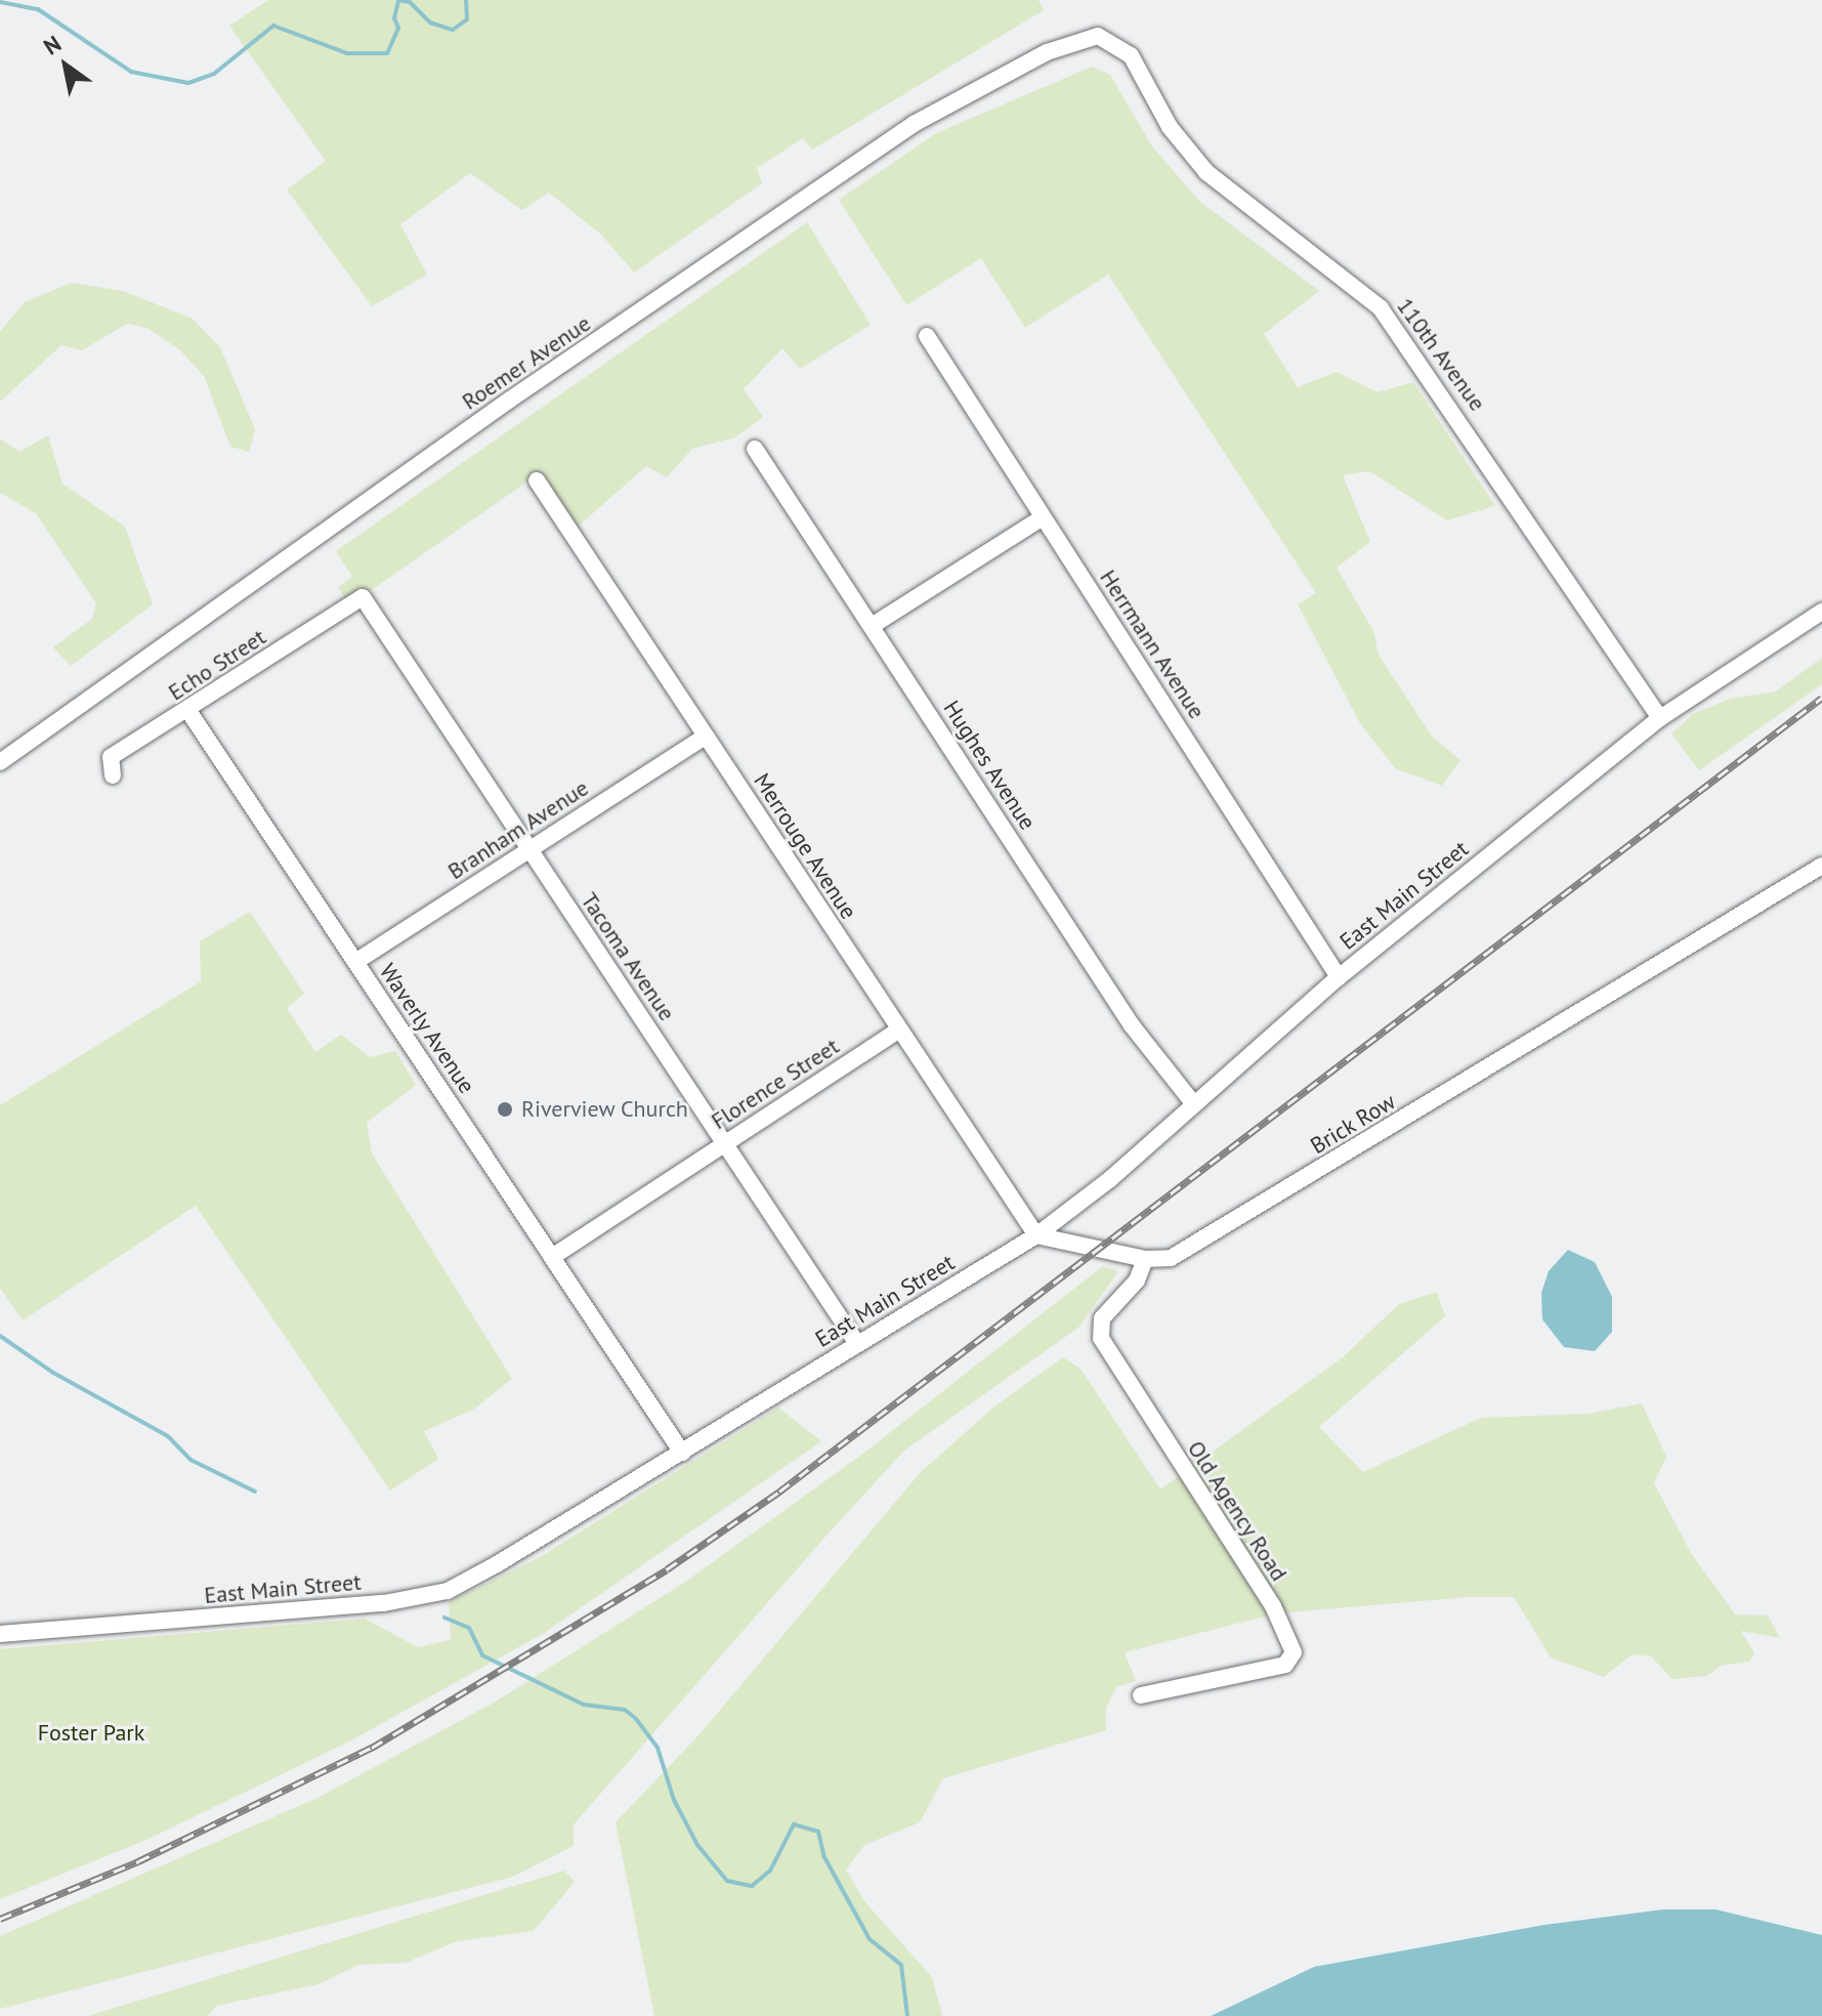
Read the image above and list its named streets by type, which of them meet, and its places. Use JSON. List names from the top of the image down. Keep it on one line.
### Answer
{"streets":{"street":["110th Avenue","Roemer Avenue","Herrmann Avenue","Echo Street","Hughes Avenue","Branham Avenue","Merrouge Avenue","East Main Street","Tacoma Avenue","Waverly Avenue","Florence Street","Brick Row","Old Agency Road"]},"crossings":[["110th Avenue","Roemer Avenue"],["110th Avenue","East Main Street"],["Herrmann Avenue","East Main Street"],["Echo Street","Tacoma Avenue"],["Echo Street","Waverly Avenue"],["Hughes Avenue","East Main Street"],["Branham Avenue","Merrouge Avenue"],["Branham Avenue","Tacoma Avenue"],["Branham Avenue","Waverly Avenue"],["Merrouge Avenue","East Main Street"],["Merrouge Avenue","Florence Street"],["Merrouge Avenue","Brick Row"],["East Main Street","Tacoma Avenue"],["East Main Street","Waverly Avenue"],["East Main Street","Brick Row"],["Tacoma Avenue","Florence Street"],["Waverly Avenue","Florence Street"],["Brick Row","Old Agency Road"]],"parks":["Foster Park"],"places":["Riverview Church"],"north":"top left"}
